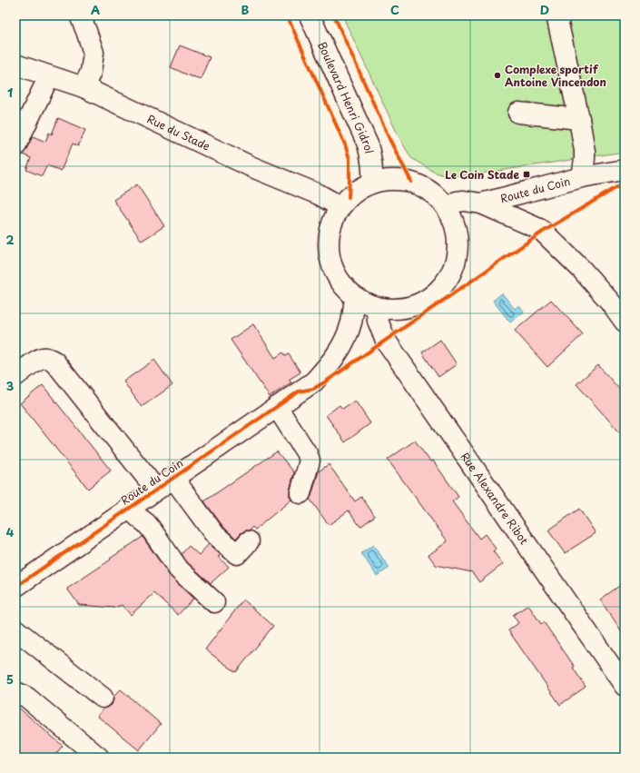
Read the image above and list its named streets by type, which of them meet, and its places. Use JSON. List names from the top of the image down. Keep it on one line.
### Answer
{"streets":{"street":["Boulevard Henri Gidrol","Rue du Stade","Route du Coin","Rue Alexandre Ribot"]},"crossings":[["Boulevard Henri Gidrol","Rue du Stade"],["Boulevard Henri Gidrol","Route du Coin"],["Boulevard Henri Gidrol","Rue Alexandre Ribot"],["Rue du Stade","Route du Coin"],["Rue du Stade","Rue Alexandre Ribot"],["Route du Coin","Rue Alexandre Ribot"]],"places":{"other":["Complexe sportif Antoine Vincendon"],"transit":["Le Coin Stade"]},"grid":{"columns":["A","B","C","D"],"rows":["1","2","3","4","5"]}}
